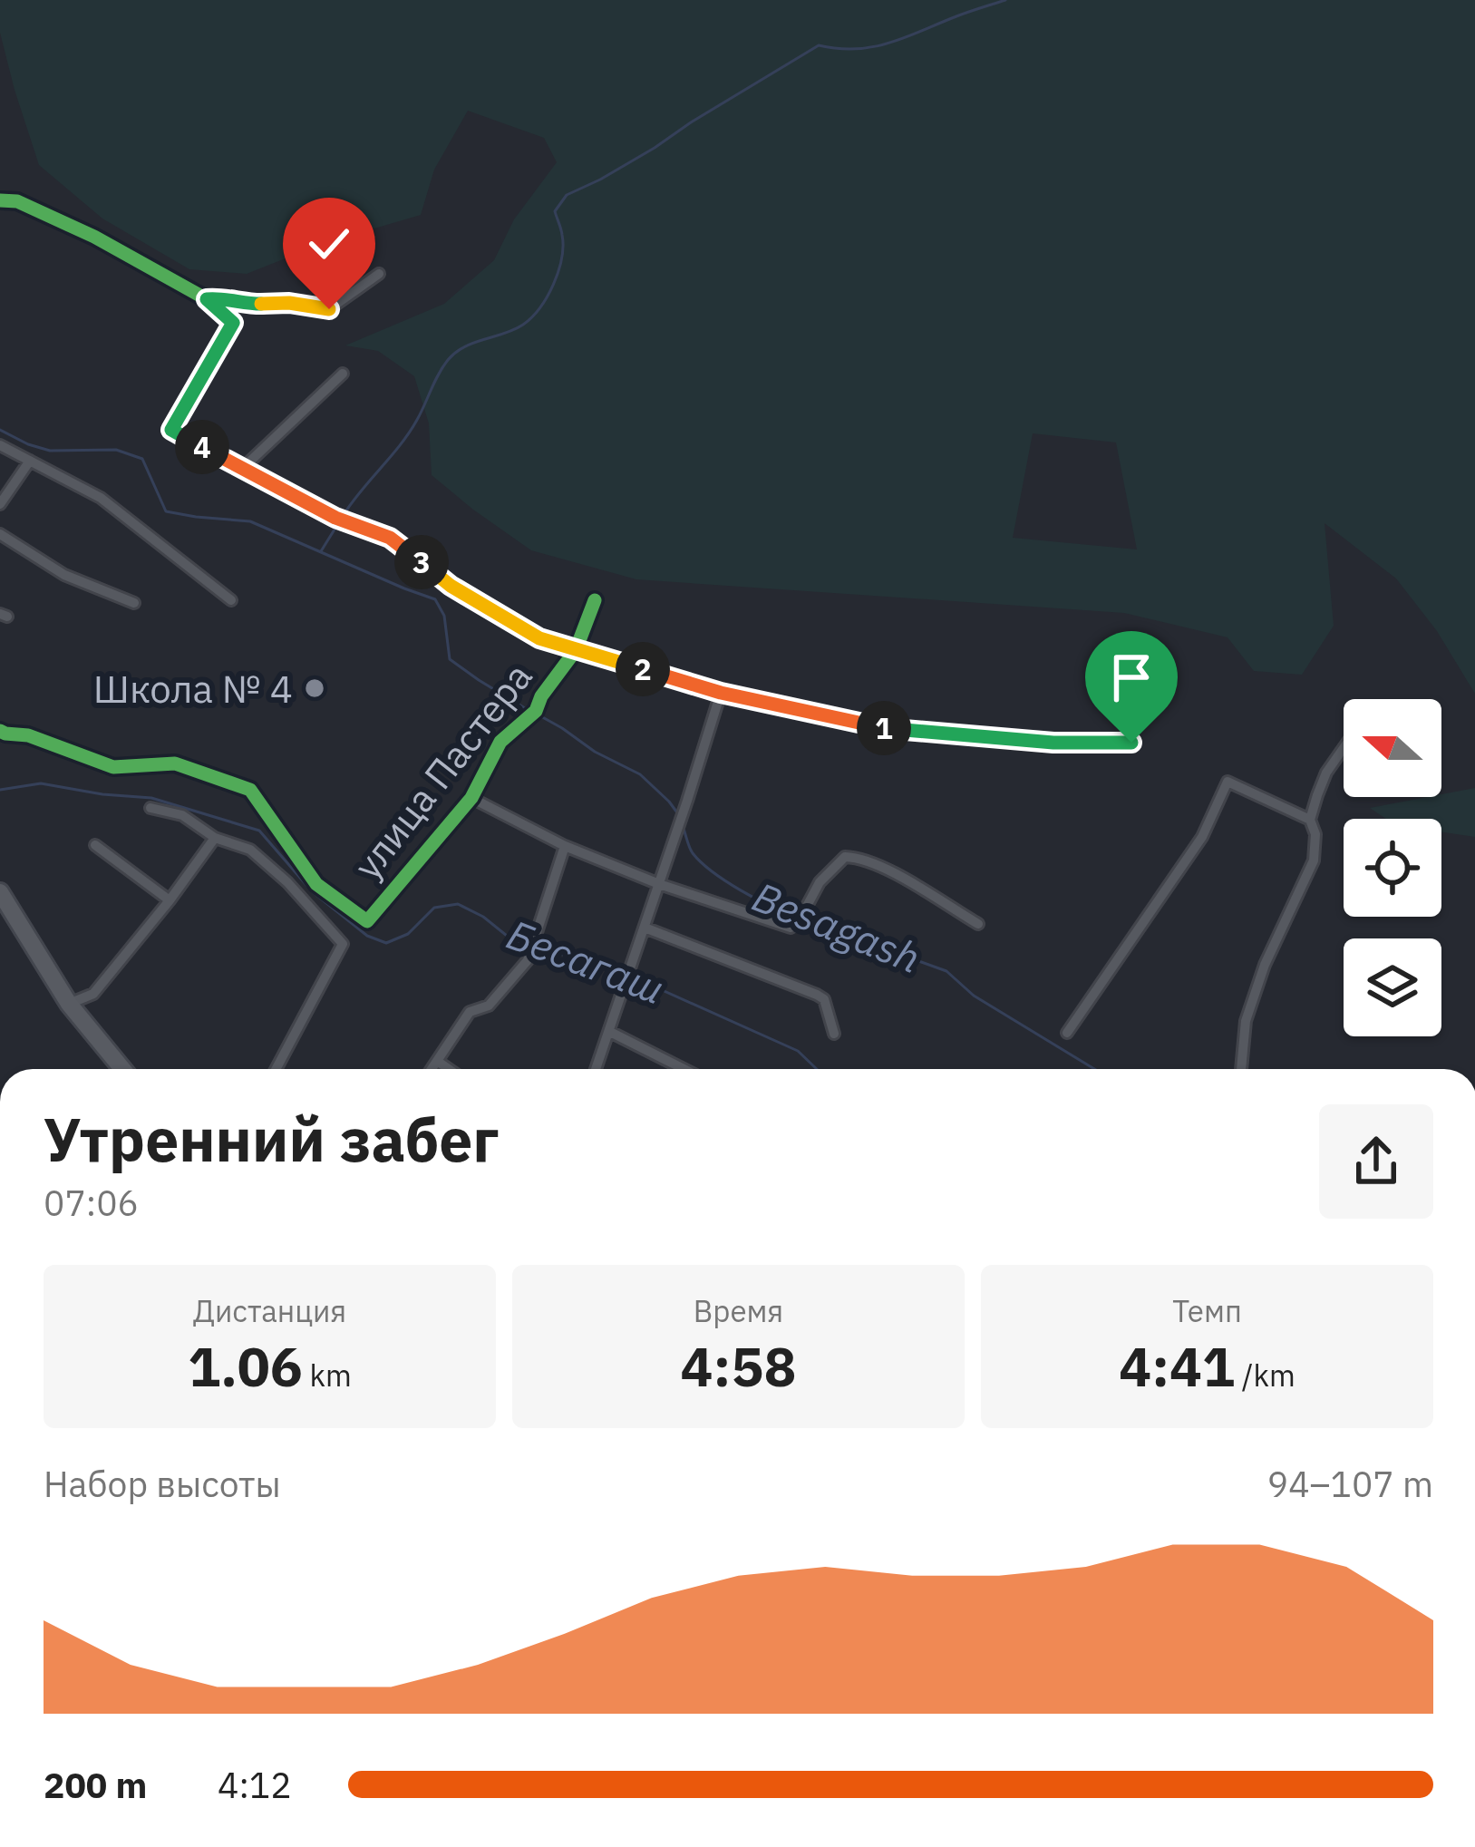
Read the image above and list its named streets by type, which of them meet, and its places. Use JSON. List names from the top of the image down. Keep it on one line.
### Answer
{"streets":{"street":["улица Пастера"]},"water":["Besagash","Бесагаш"],"places":["Школа № 4"],"north":"left","page":{"pins":["4","3","2","1"],"heading":["Утренний забег","07:06"],"stats":[["Дистанция","1.06 km"],["Время","4:58"],["Темп","4:41 /km"]],"chart":["Набор высоты","94–107 m"],"list":[{"name":"200 m","note":"4:12"}]}}
